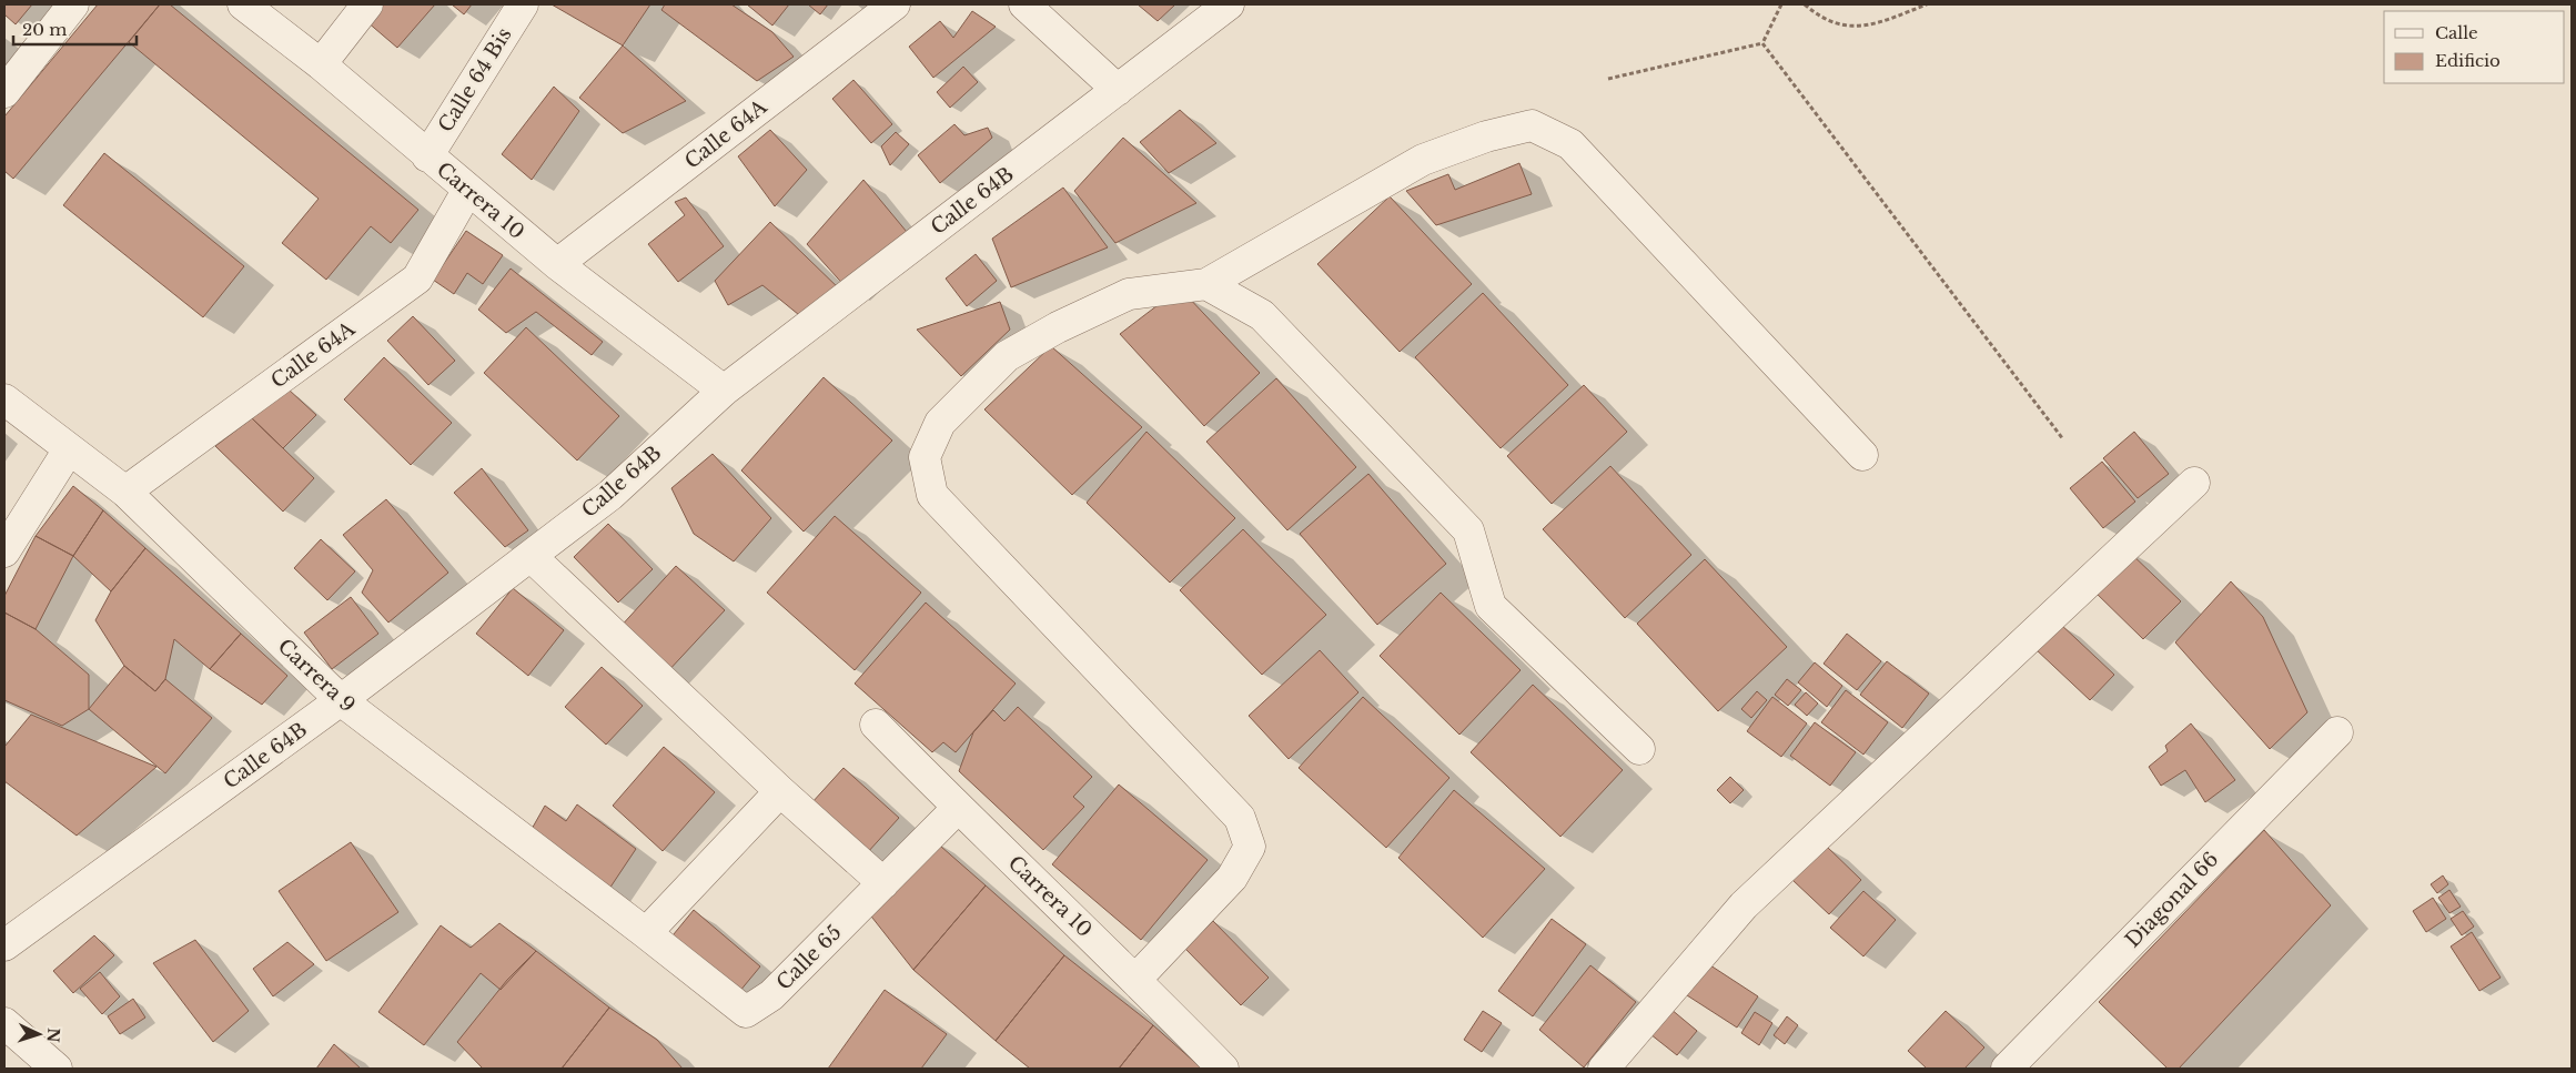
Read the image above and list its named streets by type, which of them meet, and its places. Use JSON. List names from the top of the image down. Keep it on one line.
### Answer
{"streets":{"street":["Calle 64 Bis","Calle 64A","Carrera 10","Calle 64B","Carrera 9","Diagonal 66","Calle 65"]},"crossings":[["Calle 64 Bis","Carrera 10"],["Calle 64A","Carrera 10"],["Calle 64A","Carrera 9"],["Carrera 10","Calle 64B"],["Carrera 10","Calle 65"],["Calle 64B","Carrera 9"],["Carrera 9","Calle 65"]],"legend":["Calle","Edificio"],"scale_bar":"20 m","north":"right"}
